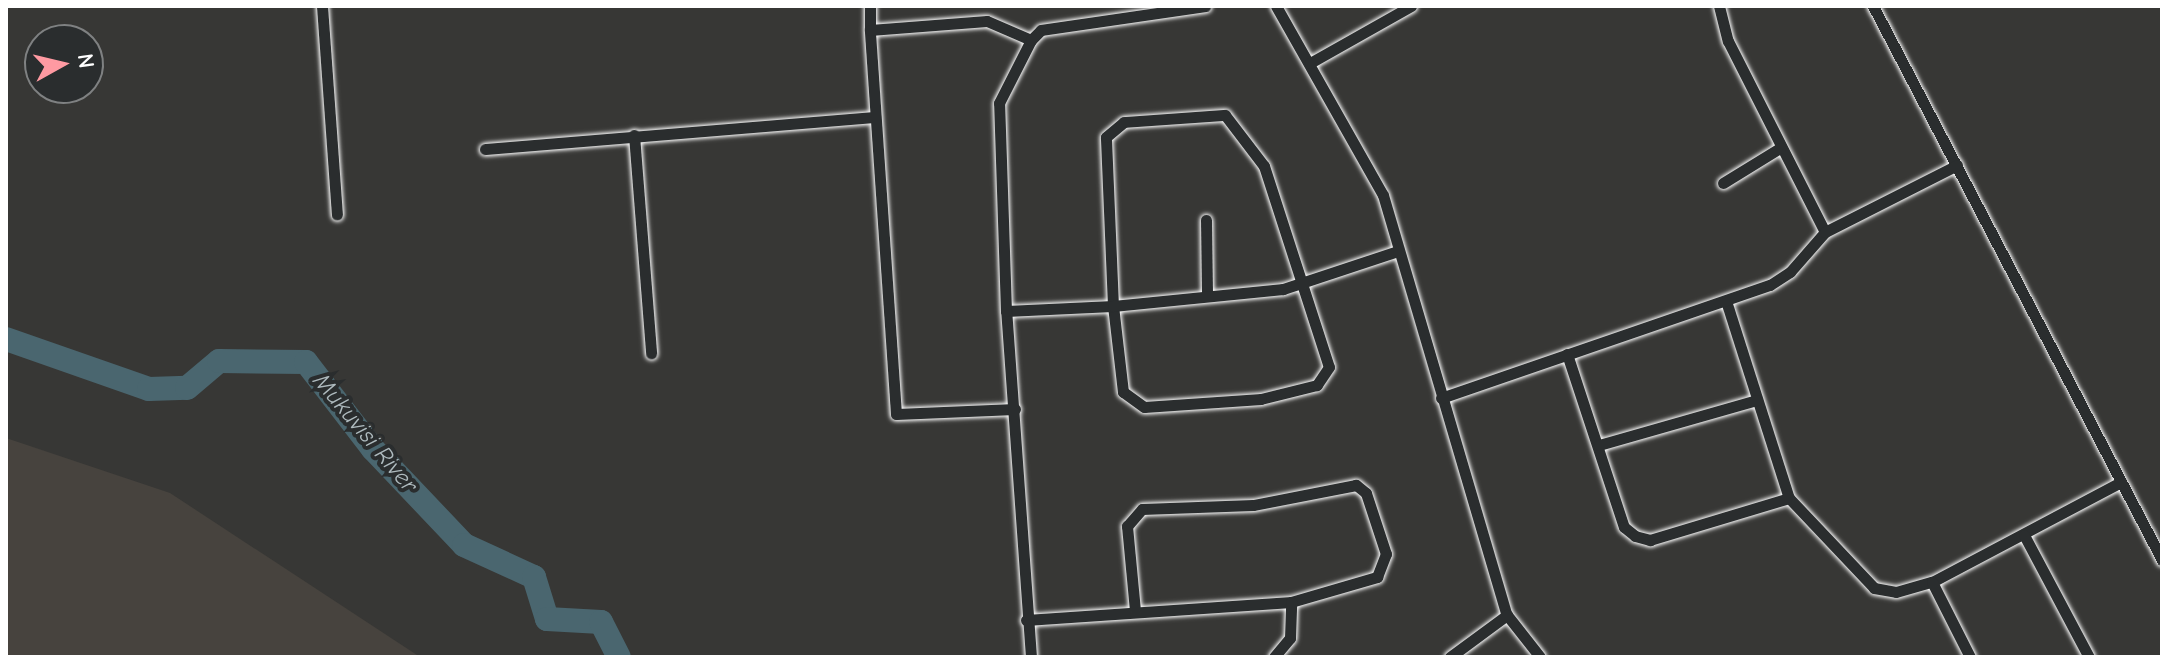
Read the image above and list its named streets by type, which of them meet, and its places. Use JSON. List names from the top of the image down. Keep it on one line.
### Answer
{"water":["Mukuvisi River"],"north":"right"}
